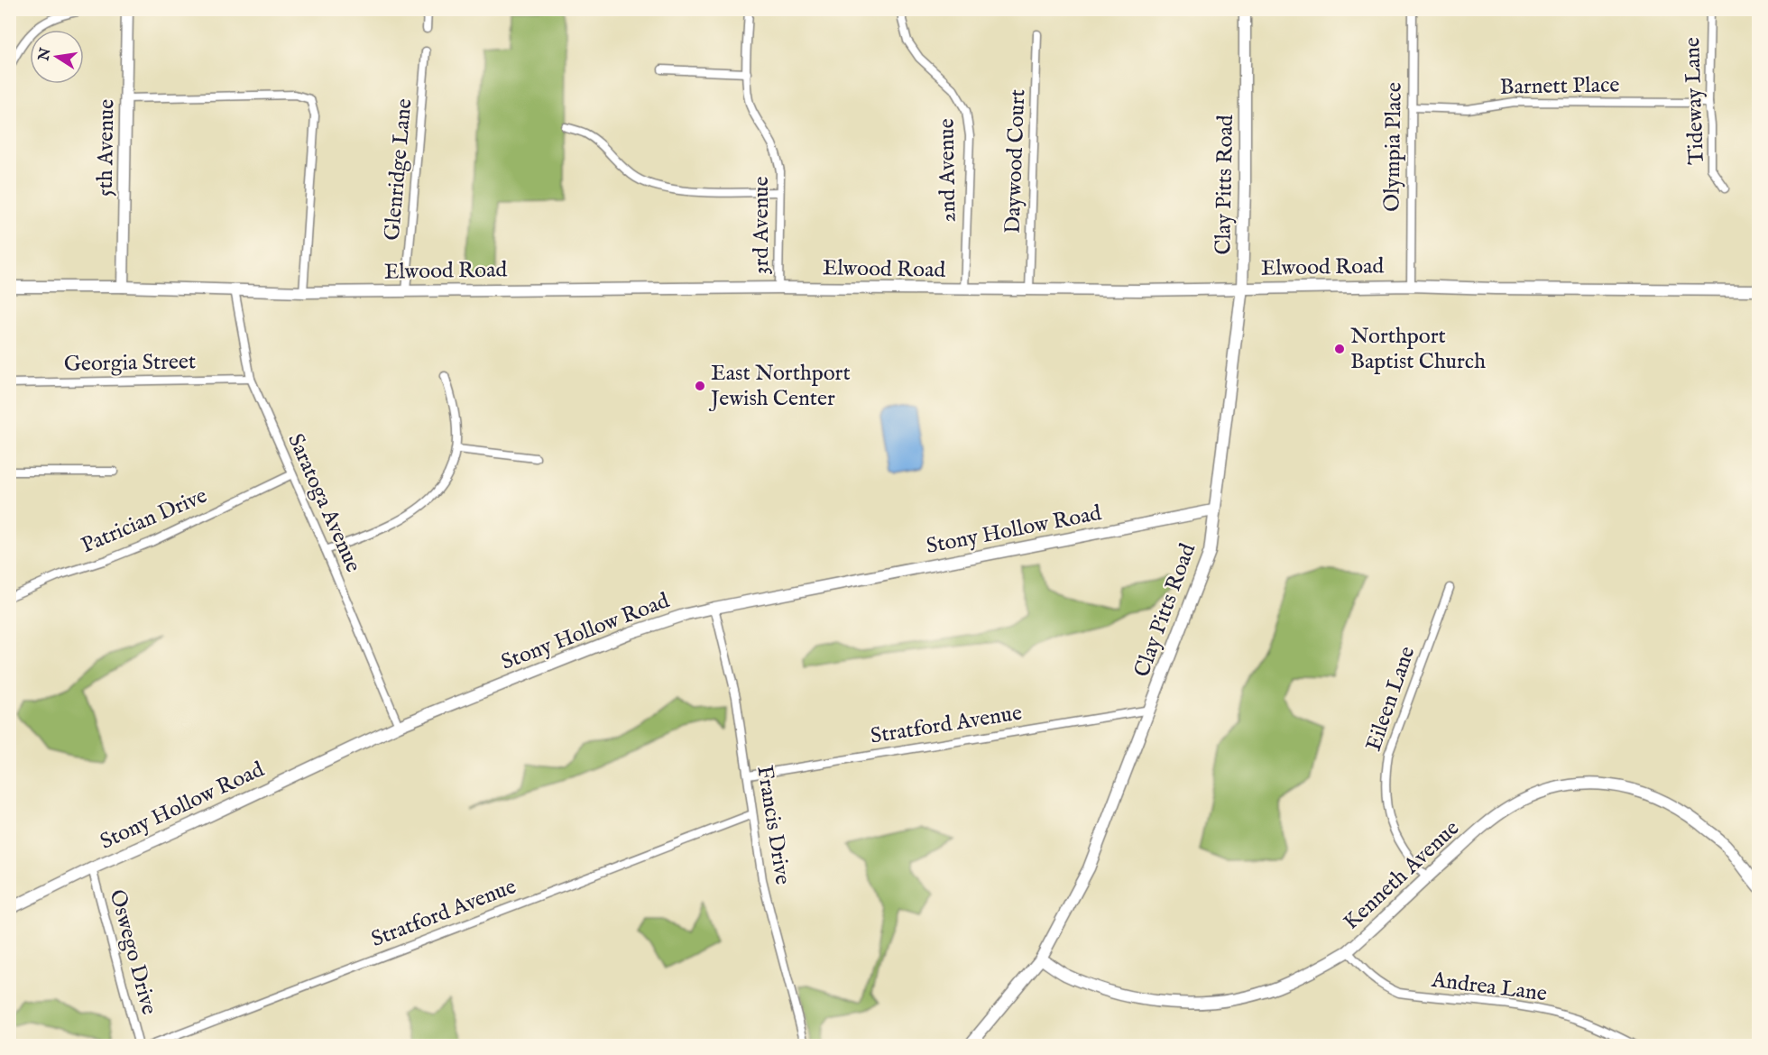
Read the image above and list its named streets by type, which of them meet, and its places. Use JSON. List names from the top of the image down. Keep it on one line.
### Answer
{"streets":{"street":["Barnett Place","Tideway Lane","Olympia Place","5th Avenue","Daywood Court","Glenridge Lane","2nd Avenue","Clay Pitts Road","3rd Avenue","Elwood Road","Georgia Street","Saratoga Avenue","Patrician Drive","Stony Hollow Road","Eileen Lane","Stratford Avenue","Francis Drive","Kenneth Avenue","Oswego Drive","Andrea Lane"]},"crossings":[["Barnett Place","Tideway Lane"],["Barnett Place","Olympia Place"],["Olympia Place","Elwood Road"],["5th Avenue","Elwood Road"],["Daywood Court","Elwood Road"],["Glenridge Lane","Elwood Road"],["2nd Avenue","Elwood Road"],["Clay Pitts Road","Elwood Road"],["Clay Pitts Road","Stony Hollow Road"],["Clay Pitts Road","Stratford Avenue"],["Clay Pitts Road","Kenneth Avenue"],["3rd Avenue","Elwood Road"],["Elwood Road","Saratoga Avenue"],["Georgia Street","Saratoga Avenue"],["Saratoga Avenue","Patrician Drive"],["Saratoga Avenue","Stony Hollow Road"],["Stony Hollow Road","Francis Drive"],["Stony Hollow Road","Oswego Drive"],["Eileen Lane","Kenneth Avenue"],["Stratford Avenue","Francis Drive"],["Kenneth Avenue","Andrea Lane"]],"places":["Northport Baptist Church","East Northport Jewish Center"],"north":"left"}
